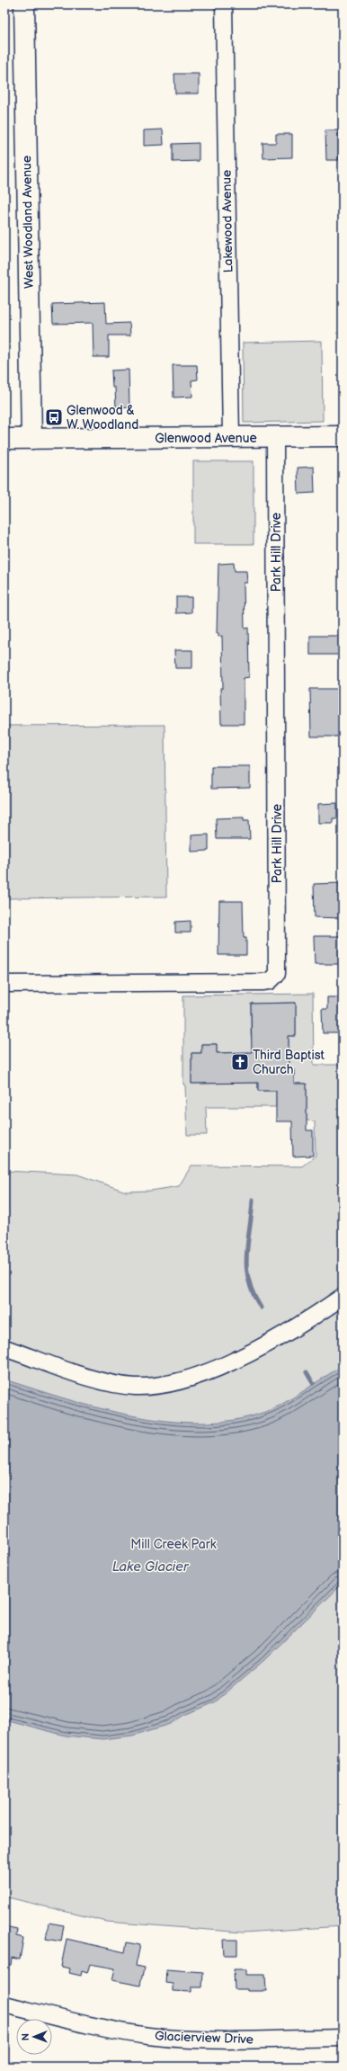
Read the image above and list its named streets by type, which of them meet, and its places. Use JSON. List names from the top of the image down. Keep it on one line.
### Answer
{"streets":{"street":["Lakewood Avenue","West Woodland Avenue","Glenwood Avenue","Park Hill Drive","Glacierview Drive"]},"crossings":[["Lakewood Avenue","Glenwood Avenue"],["West Woodland Avenue","Glenwood Avenue"],["Glenwood Avenue","Park Hill Drive"]],"water":["Lake Glacier"],"parks":["Mill Creek Park"],"places":{"bus stop":["Glenwood & W. Woodland"],"church":["Third Baptist Church"]},"north":"left"}
